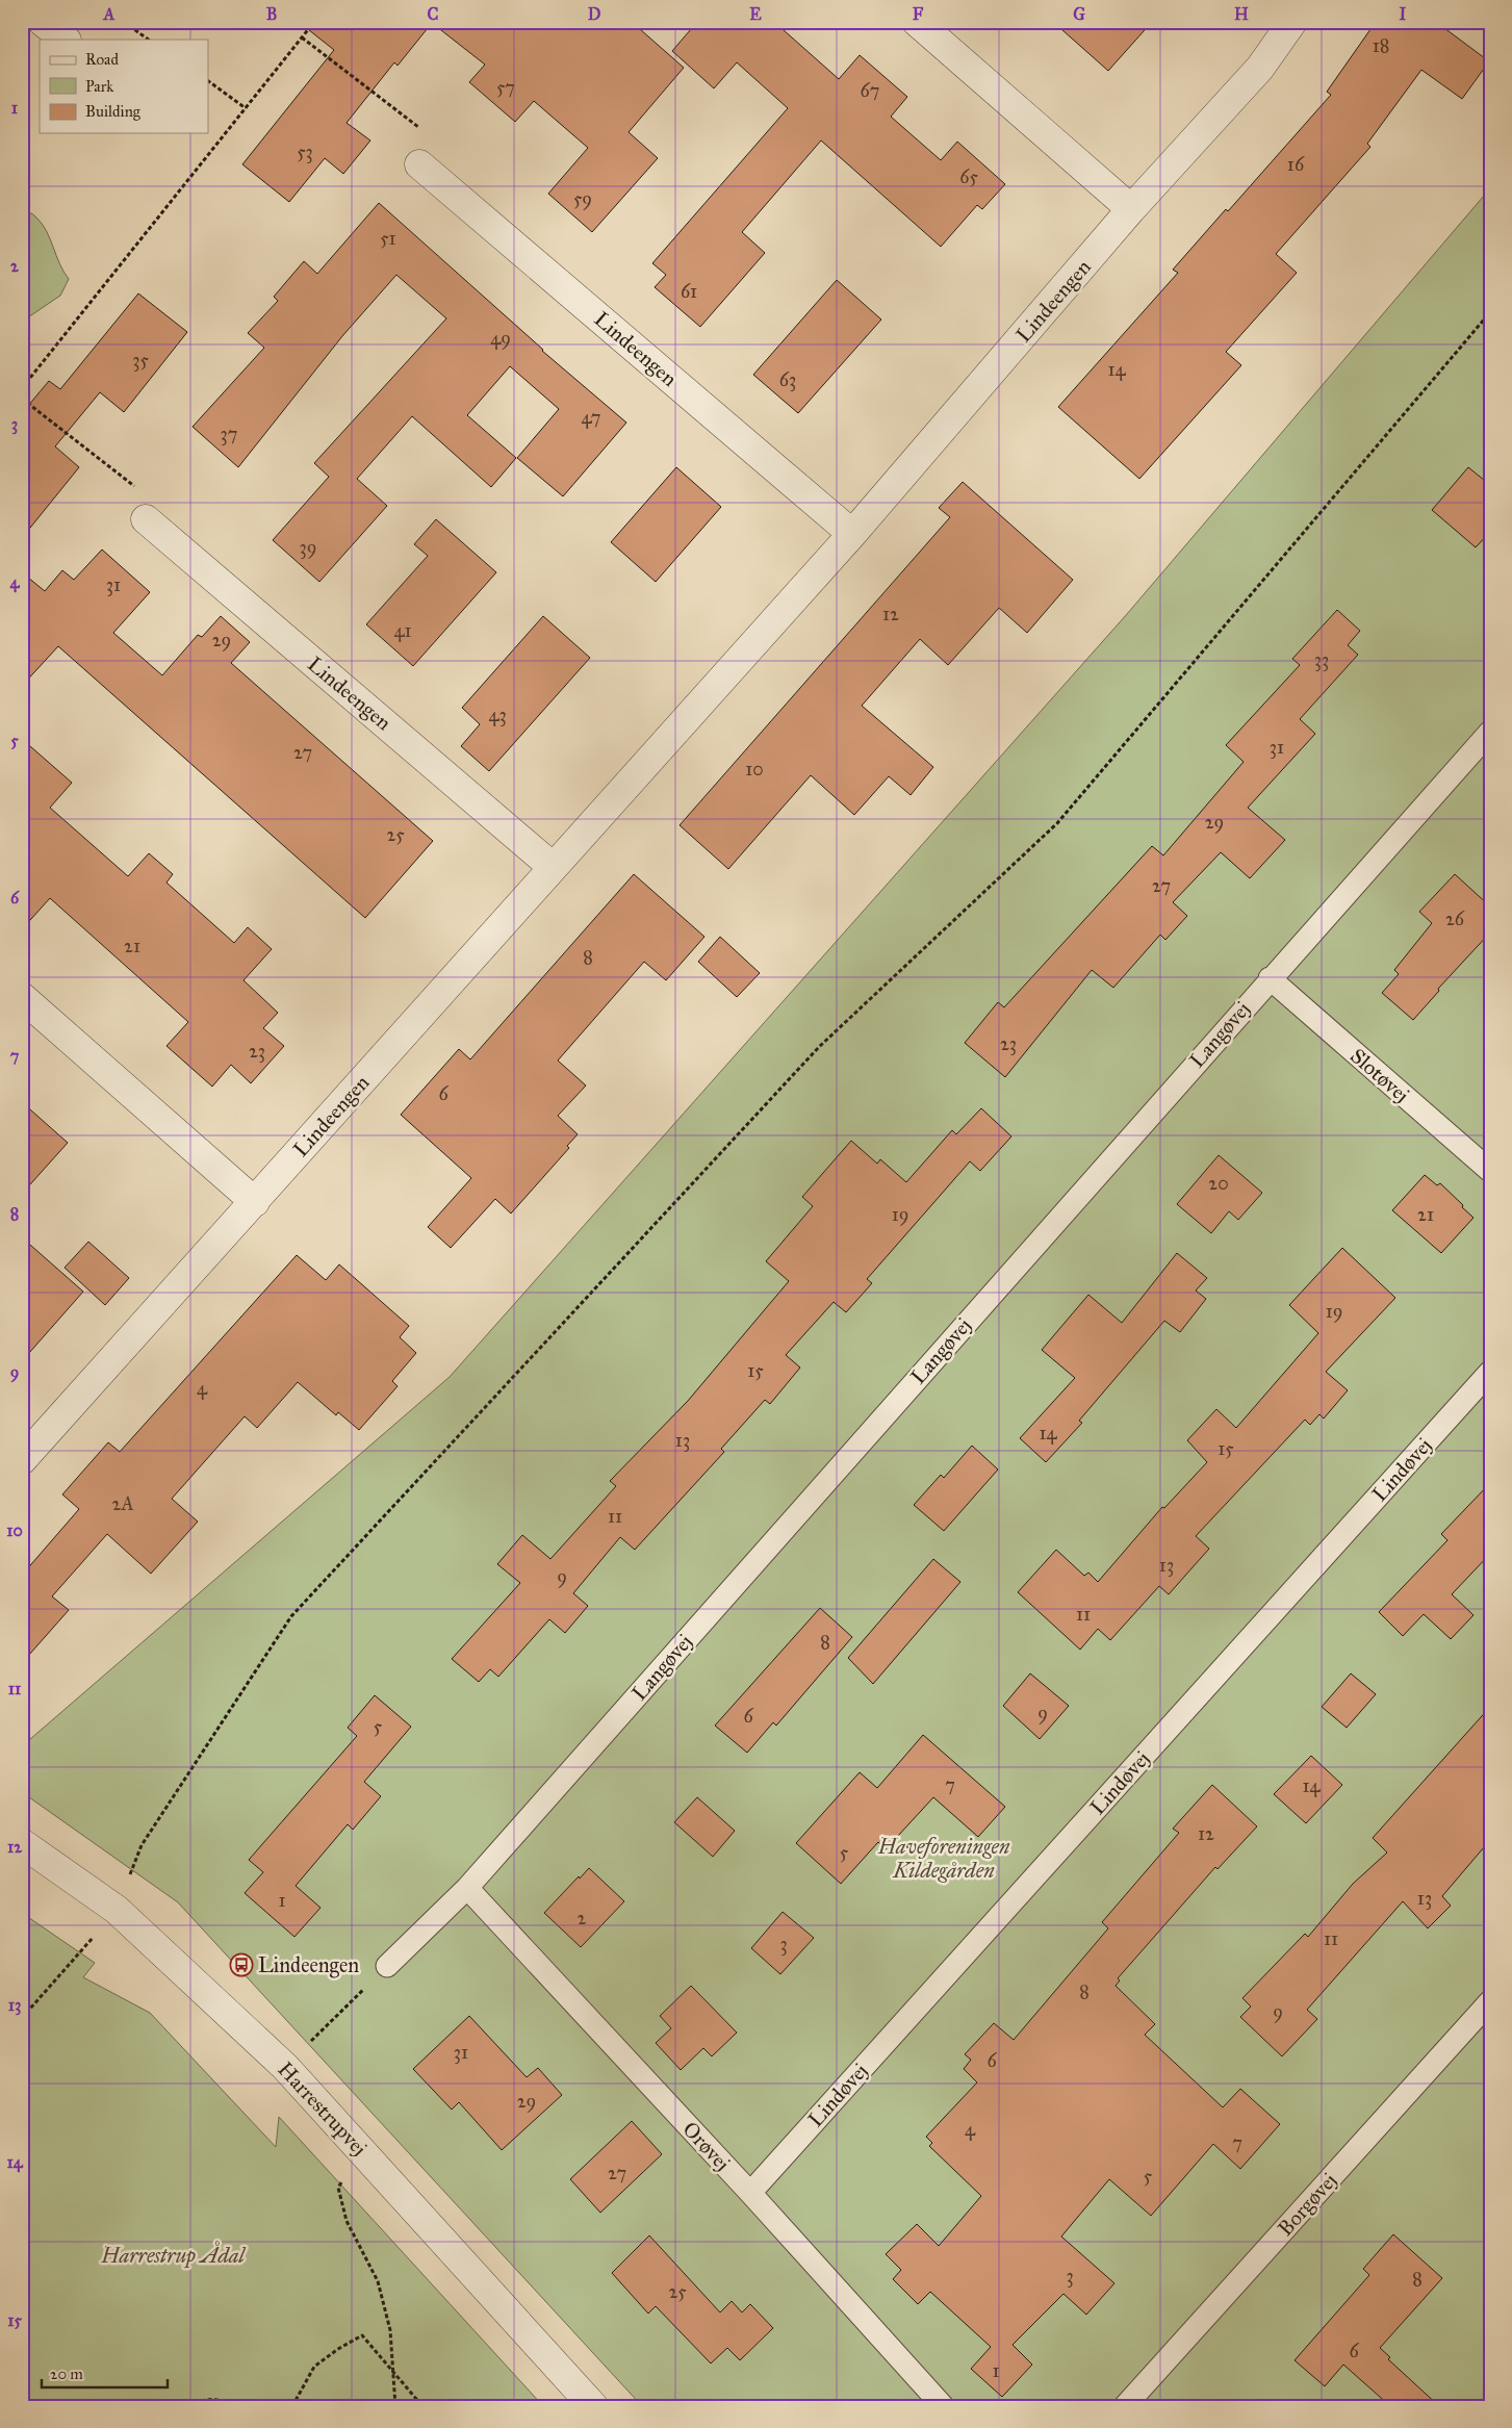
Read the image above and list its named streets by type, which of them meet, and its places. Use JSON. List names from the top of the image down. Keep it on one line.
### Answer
{"streets":{"street":["Lindeengen","Harrestrupvej"],"lane":["Langøvej","Slotøvej","Lindøvej","Orøvej","Borgøvej"]},"crossings":[["Langøvej","Slotøvej"],["Langøvej","Orøvej"],["Lindøvej","Orøvej"]],"parks":["Haveforeningen Kildegården","Harrestrup Ådal"],"places":{"bus stop":["Lindeengen"]},"house_numbers":["18","57","67","53","16","65","59","51","61","49","35","14","63","47","37","39","31","12","41","29","33","43","31","27","10","29","25","27","26","21","8","23","23","6","20","19","21","19","15","4","14","13","15","2A","11","13","9","11","8","9","6","5","7","14","12","5","13","1","2","11","3","8","9","31","6","29","4","7","27","5","3","8","25","6","1"],"legend":["Road","Park","Building"],"scale_bar":"20 m","grid":{"columns":["A","B","C","D","E","F","G","H","I"],"rows":["1","2","3","4","5","6","7","8","9","10","11","12","13","14","15"]}}
